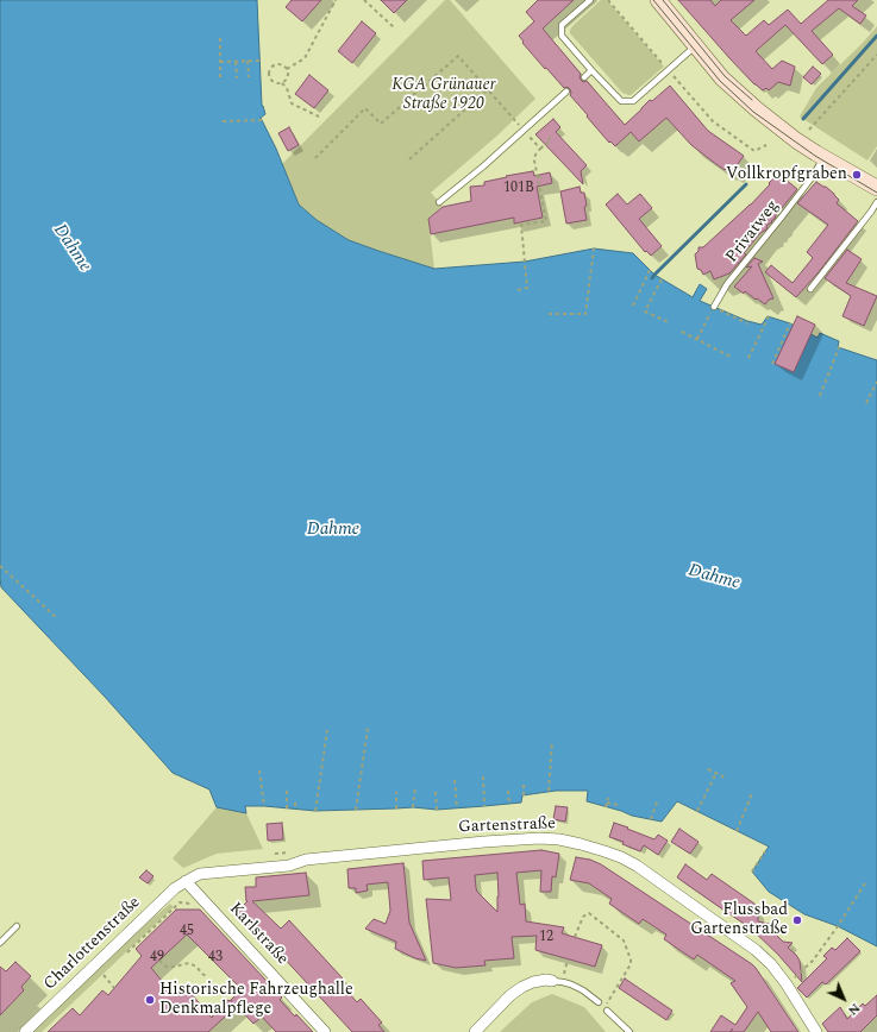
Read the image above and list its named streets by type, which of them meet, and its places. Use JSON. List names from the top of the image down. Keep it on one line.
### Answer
{"streets":{"street":["Gartenstraße","Karlstraße","Charlottenstraße"],"lane":["Privatweg"]},"crossings":[["Gartenstraße","Karlstraße"],["Gartenstraße","Charlottenstraße"],["Karlstraße","Charlottenstraße"]],"water":["Dahme"],"parks":["KGA Grünauer Straße 1920"],"places":["Vollkropfgraben","Flussbad Gartenstraße","Historische Fahrzeughalle Denkmalpflege"],"house_numbers":["101B","45","12","49","43"],"north":"bottom right"}
